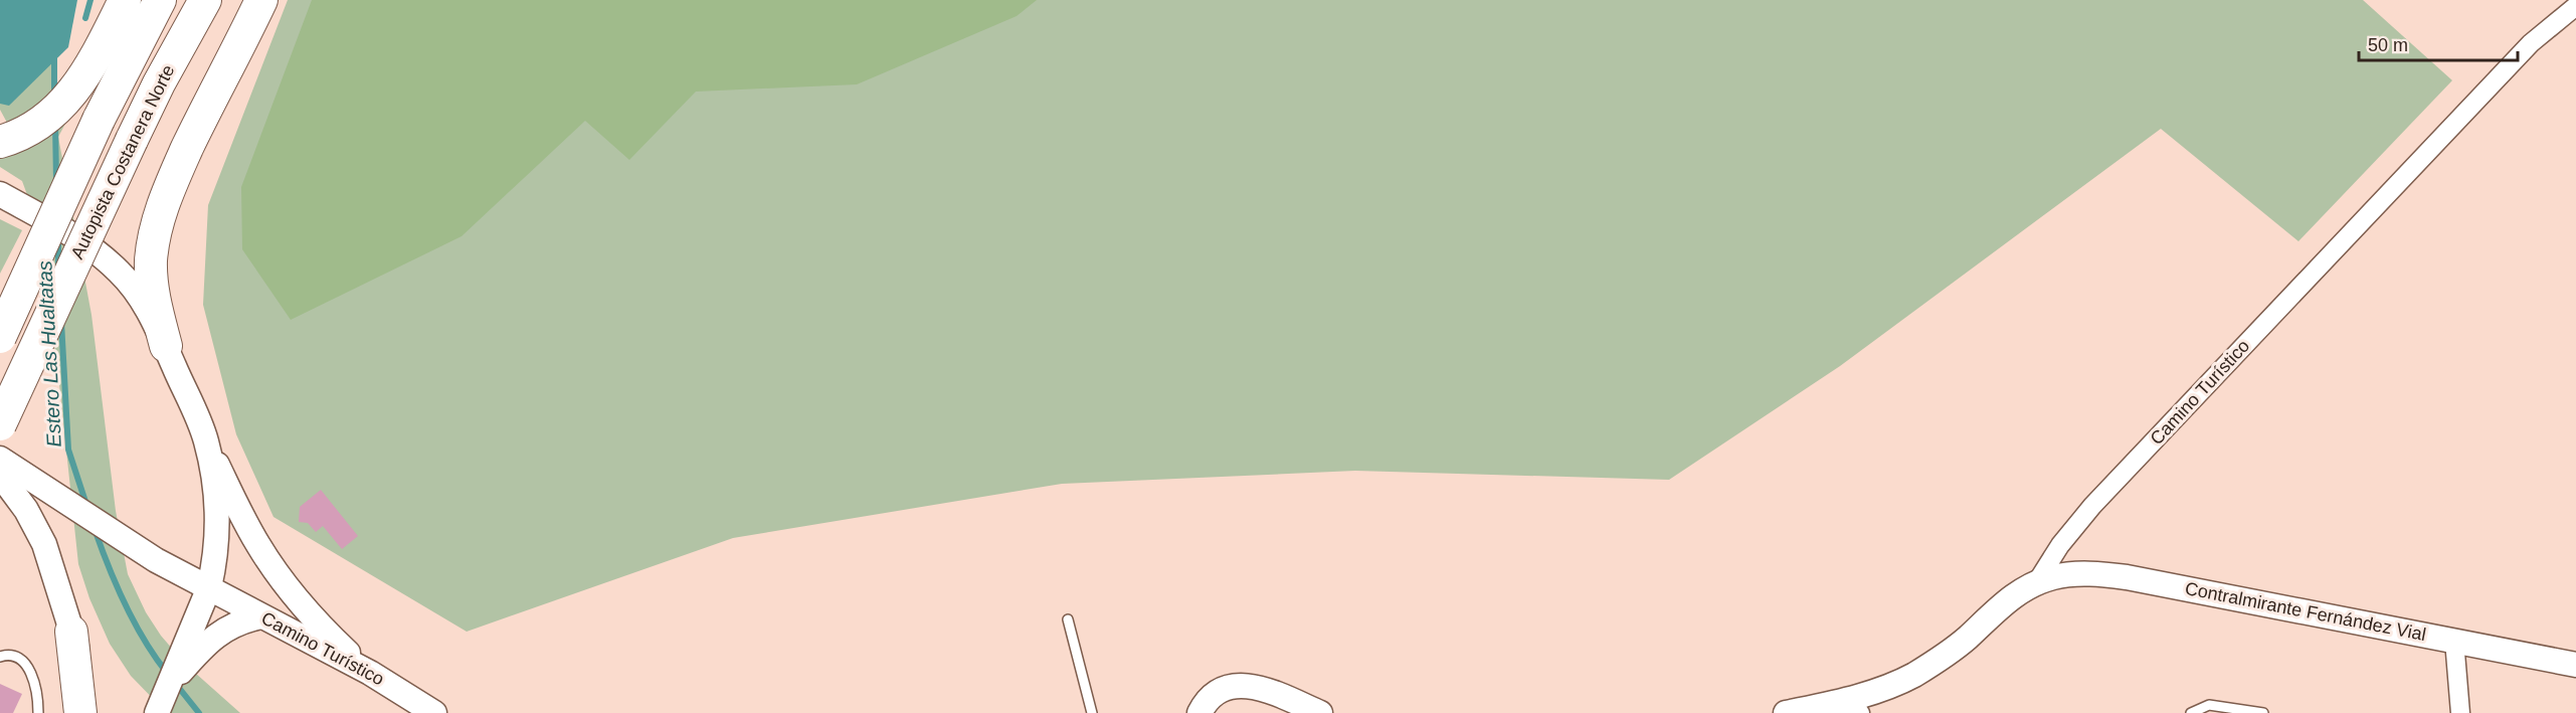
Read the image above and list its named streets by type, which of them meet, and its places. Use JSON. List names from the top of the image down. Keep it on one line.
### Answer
{"streets":{"highway":["Autopista Costanera Norte"],"main road":["Camino Turístico","Contralmirante Fernández Vial"]},"crossings":[["Camino Turístico","Contralmirante Fernández Vial"]],"water":["Estero Las Hualtatas"],"scale_bar":"50 m"}
